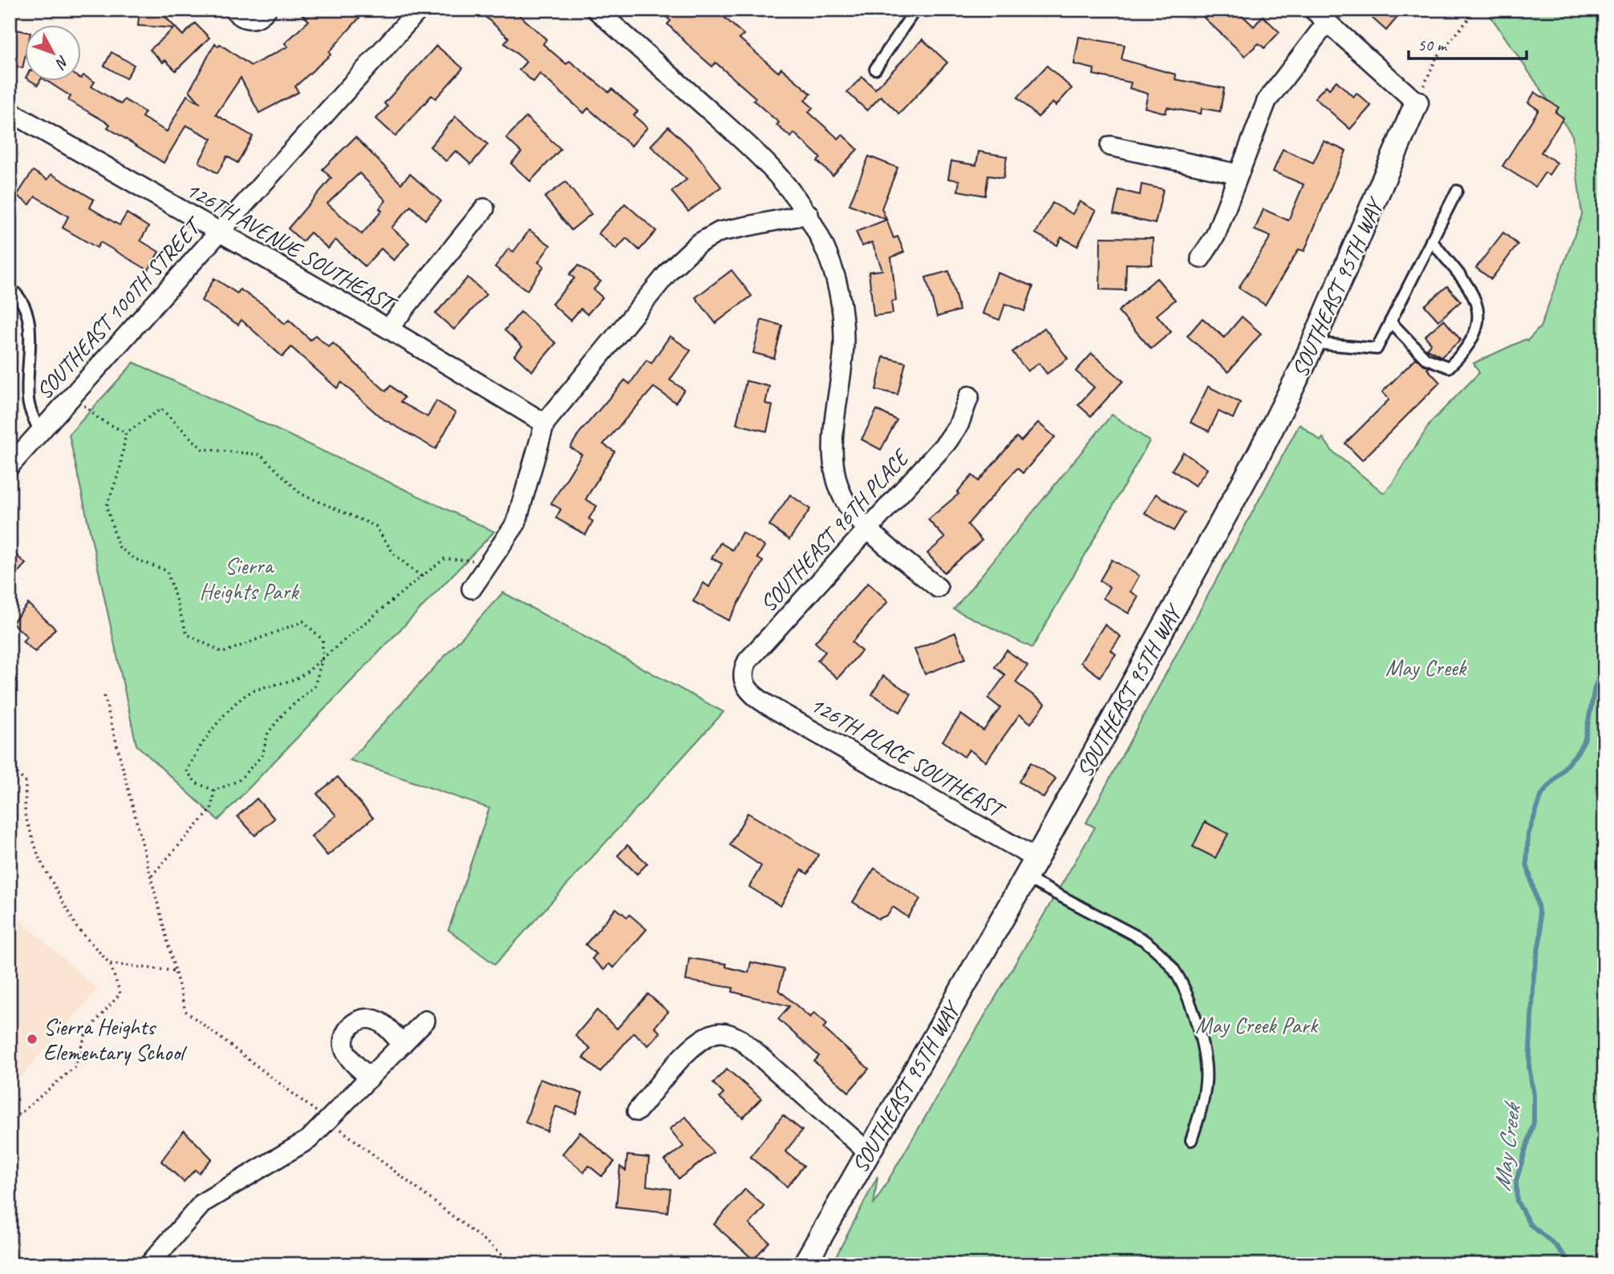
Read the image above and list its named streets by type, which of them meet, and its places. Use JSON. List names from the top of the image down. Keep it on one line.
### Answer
{"streets":{"street":["126TH AVENUE SOUTHEAST","SOUTHEAST 95TH WAY","SOUTHEAST 100TH STREET","SOUTHEAST 96TH PLACE","126TH PLACE SOUTHEAST"]},"crossings":[["126TH AVENUE SOUTHEAST","SOUTHEAST 100TH STREET"],["SOUTHEAST 95TH WAY","126TH PLACE SOUTHEAST"],["SOUTHEAST 96TH PLACE","126TH PLACE SOUTHEAST"]],"water":["May Creek"],"parks":["Sierra Heights Park","May Creek","May Creek Park"],"places":["Sierra Heights Elementary School"],"scale_bar":"50 m","north":"bottom right"}
